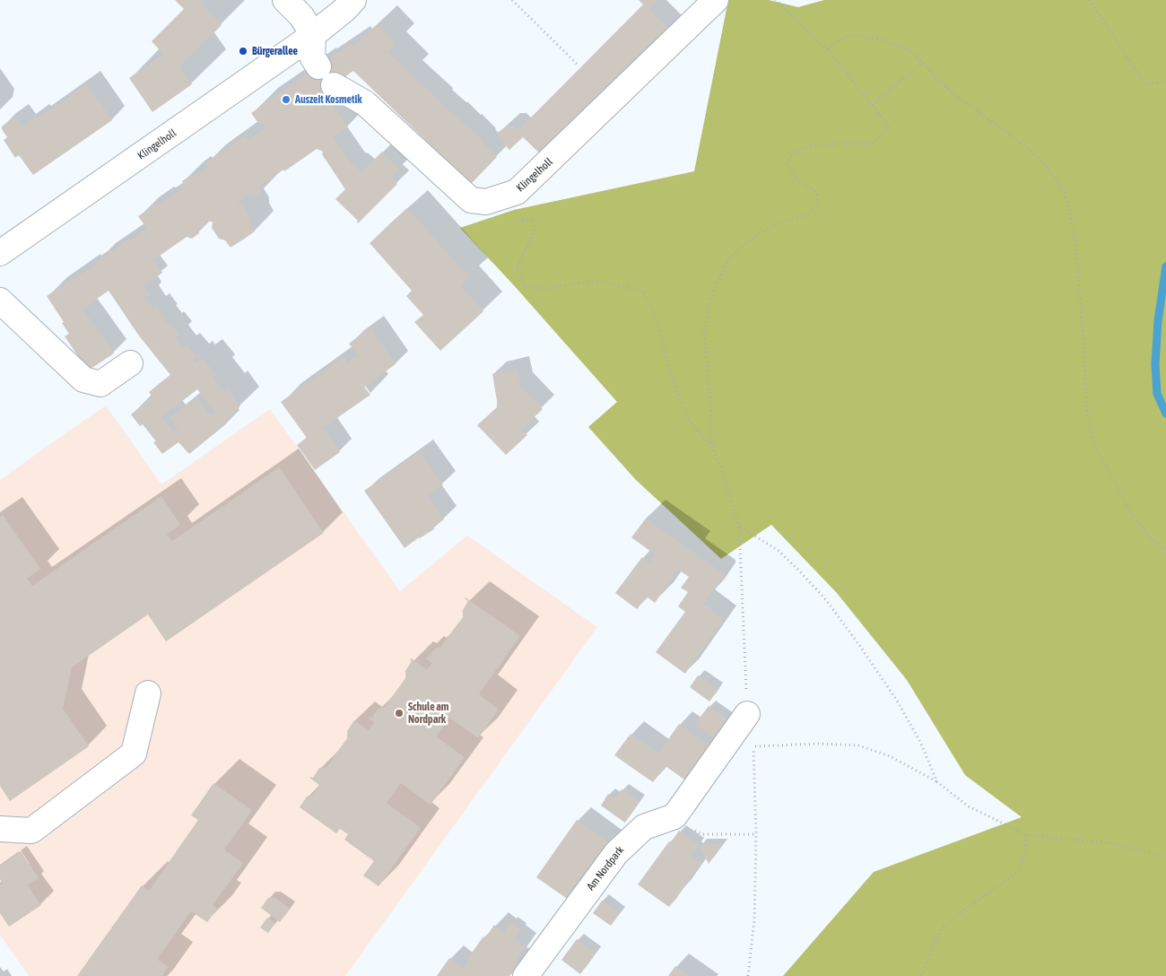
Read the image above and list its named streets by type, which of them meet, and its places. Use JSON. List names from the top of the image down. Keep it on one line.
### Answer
{"streets":{"street":["Klingelholl","Am Nordpark"]},"places":["Bürgerallee","Auszeit Kosmetik","Schule am Nordpark"]}
